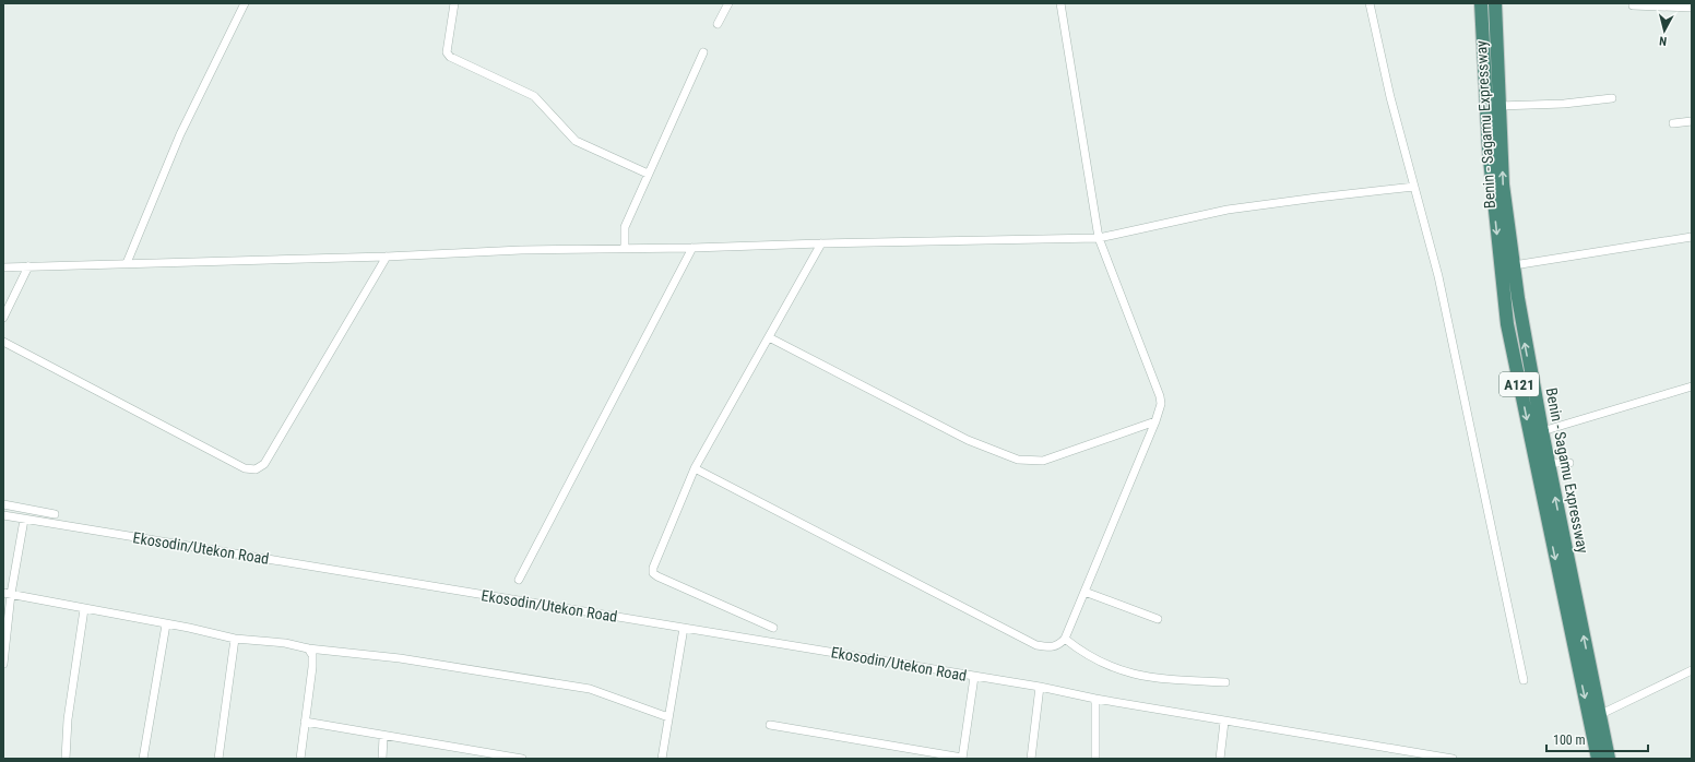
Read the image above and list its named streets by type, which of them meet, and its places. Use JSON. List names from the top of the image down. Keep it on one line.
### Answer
{"streets":{"highway":["Benin - Sagamu Expressway","A121"],"street":["Ekosodin/Utekon Road"]},"crossings":[["Benin - Sagamu Expressway","A121"]],"scale_bar":"100 m","north":"bottom"}
